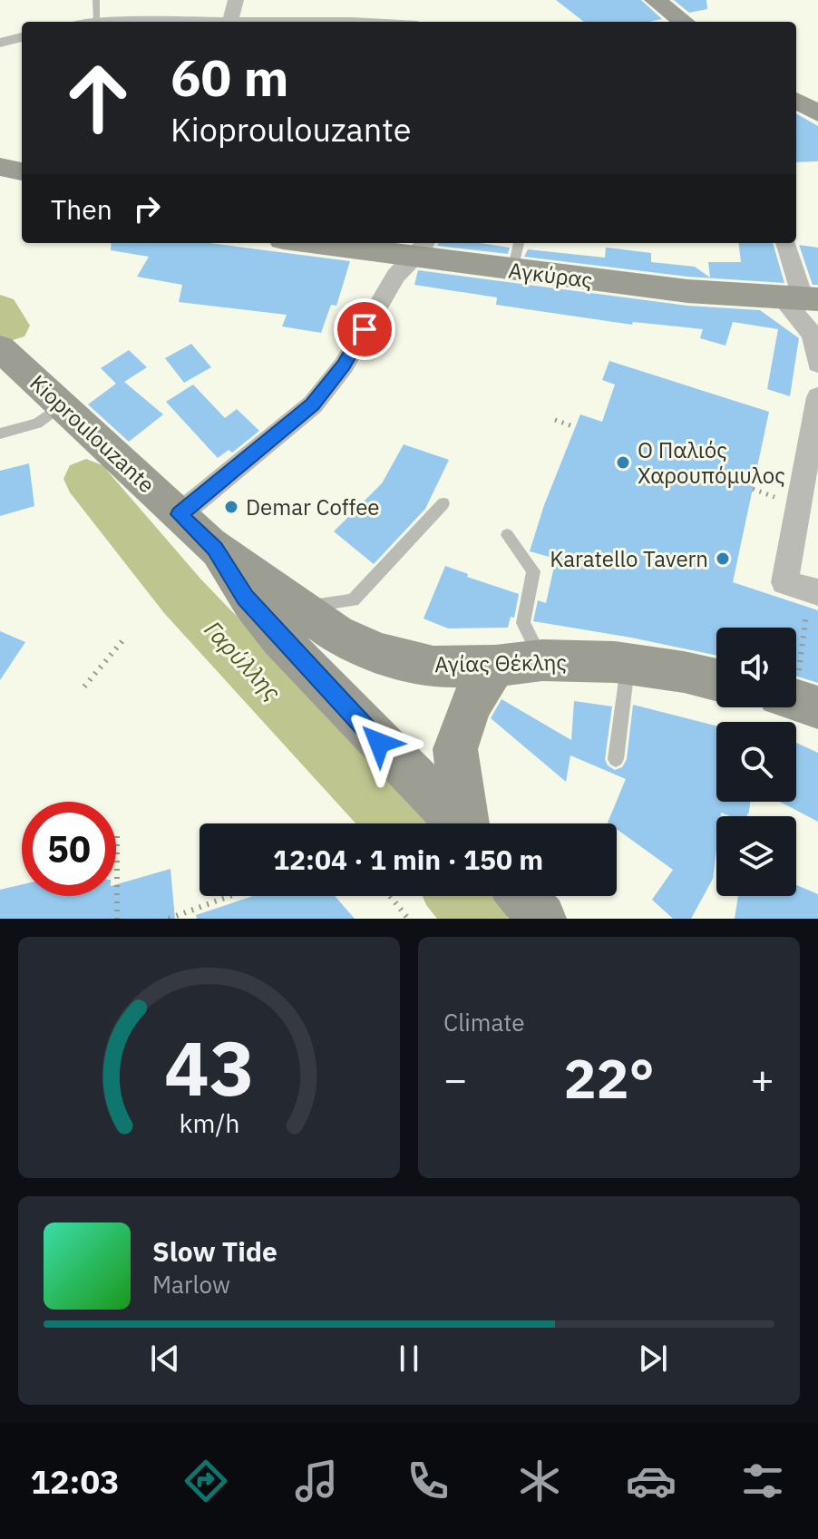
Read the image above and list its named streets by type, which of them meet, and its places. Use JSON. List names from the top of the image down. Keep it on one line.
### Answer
{"streets":{"main road":["Αγκύρας","Kioproulouzante","Αγίας Θέκλης"]},"crossings":[["Kioproulouzante","Αγίας Θέκλης"]],"water":["Γαρύλλης"],"places":["Ο Παλιός Χαρουπόμυλος","Demar Coffee","Karatello Tavern"],"page":{"turn":["60 m","Kioproulouzante"],"then":"Then","limit":"50","trip":"12:04 · 1 min · 150 m","tile":"Climate","heat":["−","22°","+"],"song":["Slow Tide","Marlow"],"tabs":"12:03","gauge":["43","km/h"]}}
